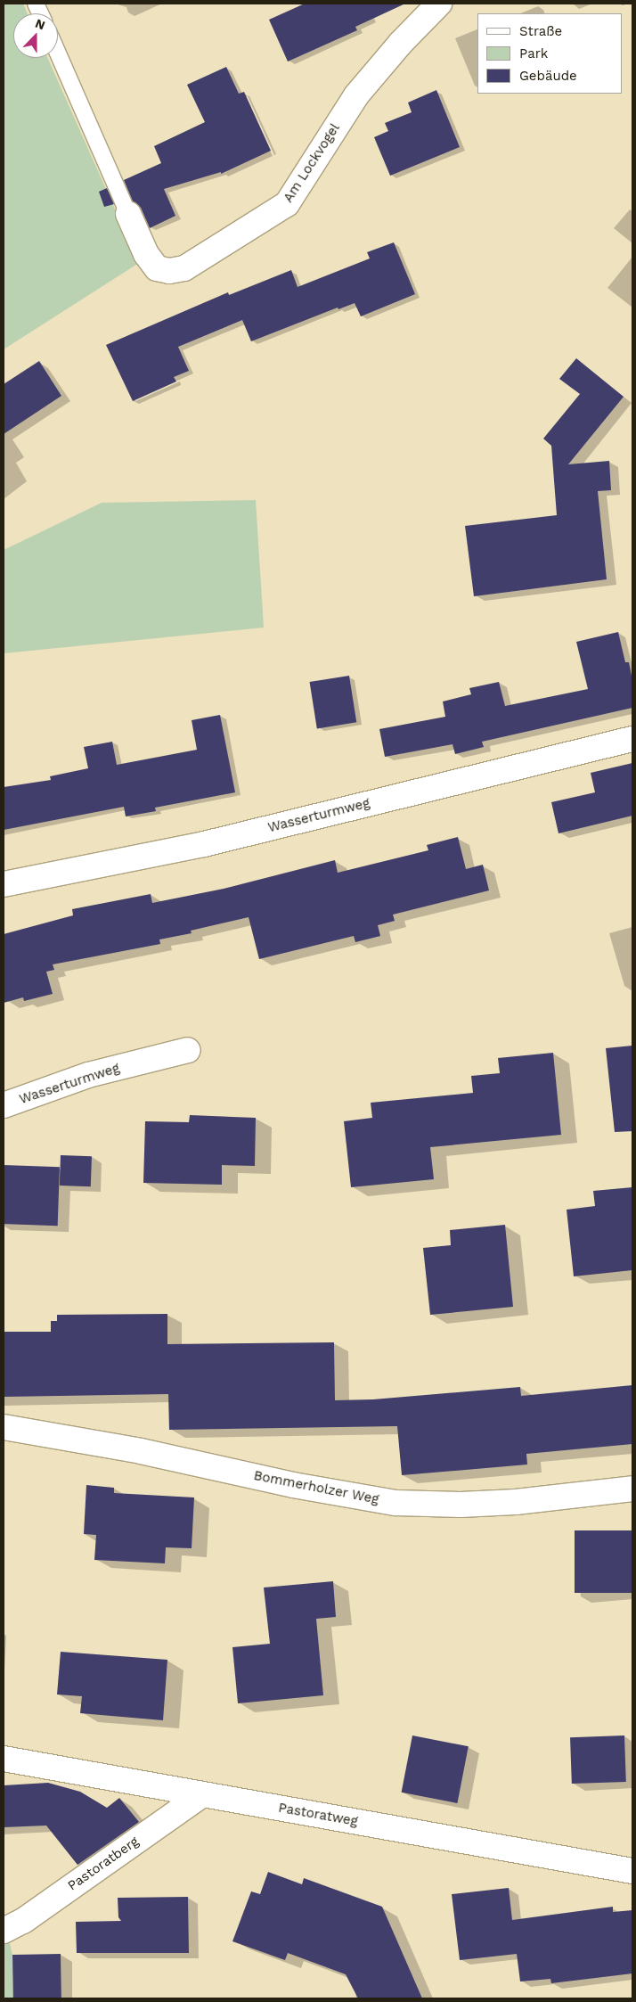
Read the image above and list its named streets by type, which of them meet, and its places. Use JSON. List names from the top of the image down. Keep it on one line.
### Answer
{"streets":{"street":["Am Lockvogel","Wasserturmweg","Bommerholzer Weg","Pastoratweg","Pastoratberg"]},"crossings":[["Pastoratweg","Pastoratberg"]],"legend":["Straße","Park","Gebäude"],"north":"top"}
